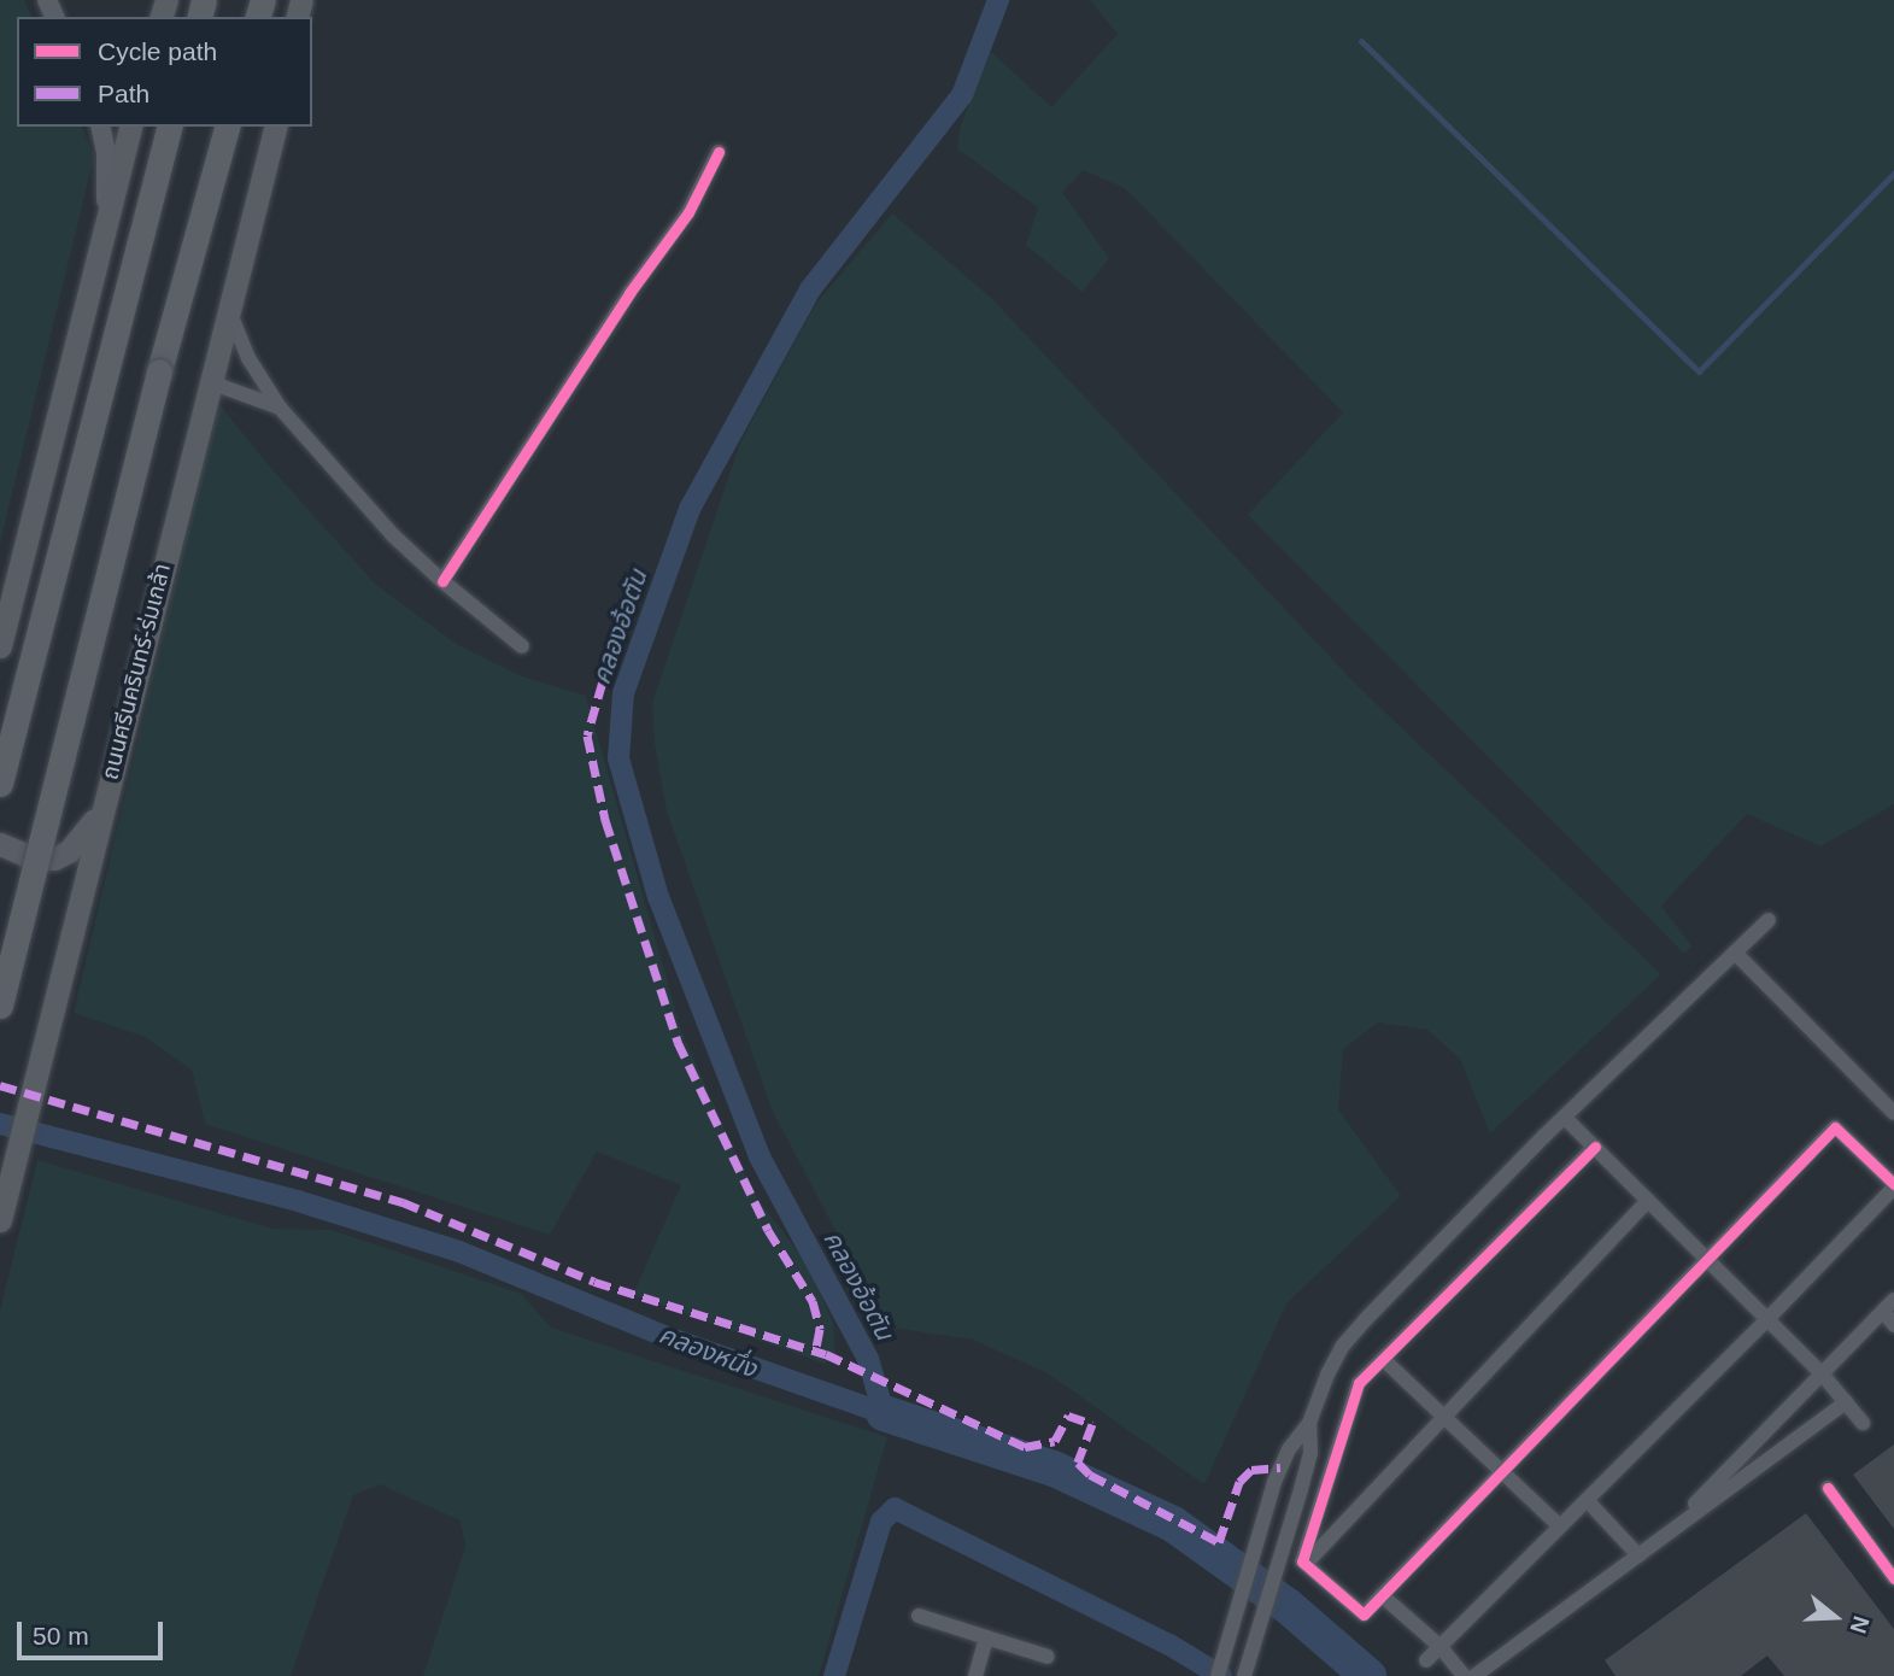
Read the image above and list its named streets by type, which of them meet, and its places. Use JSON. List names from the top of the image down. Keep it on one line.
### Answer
{"streets":{"main road":["ถนนศรีนครินทร์-ร่มเกล้า"]},"water":["คลองอ้อตัน","คลองหนึ่ง"],"legend":["Cycle path","Path"],"scale_bar":"50 m","north":"right"}
